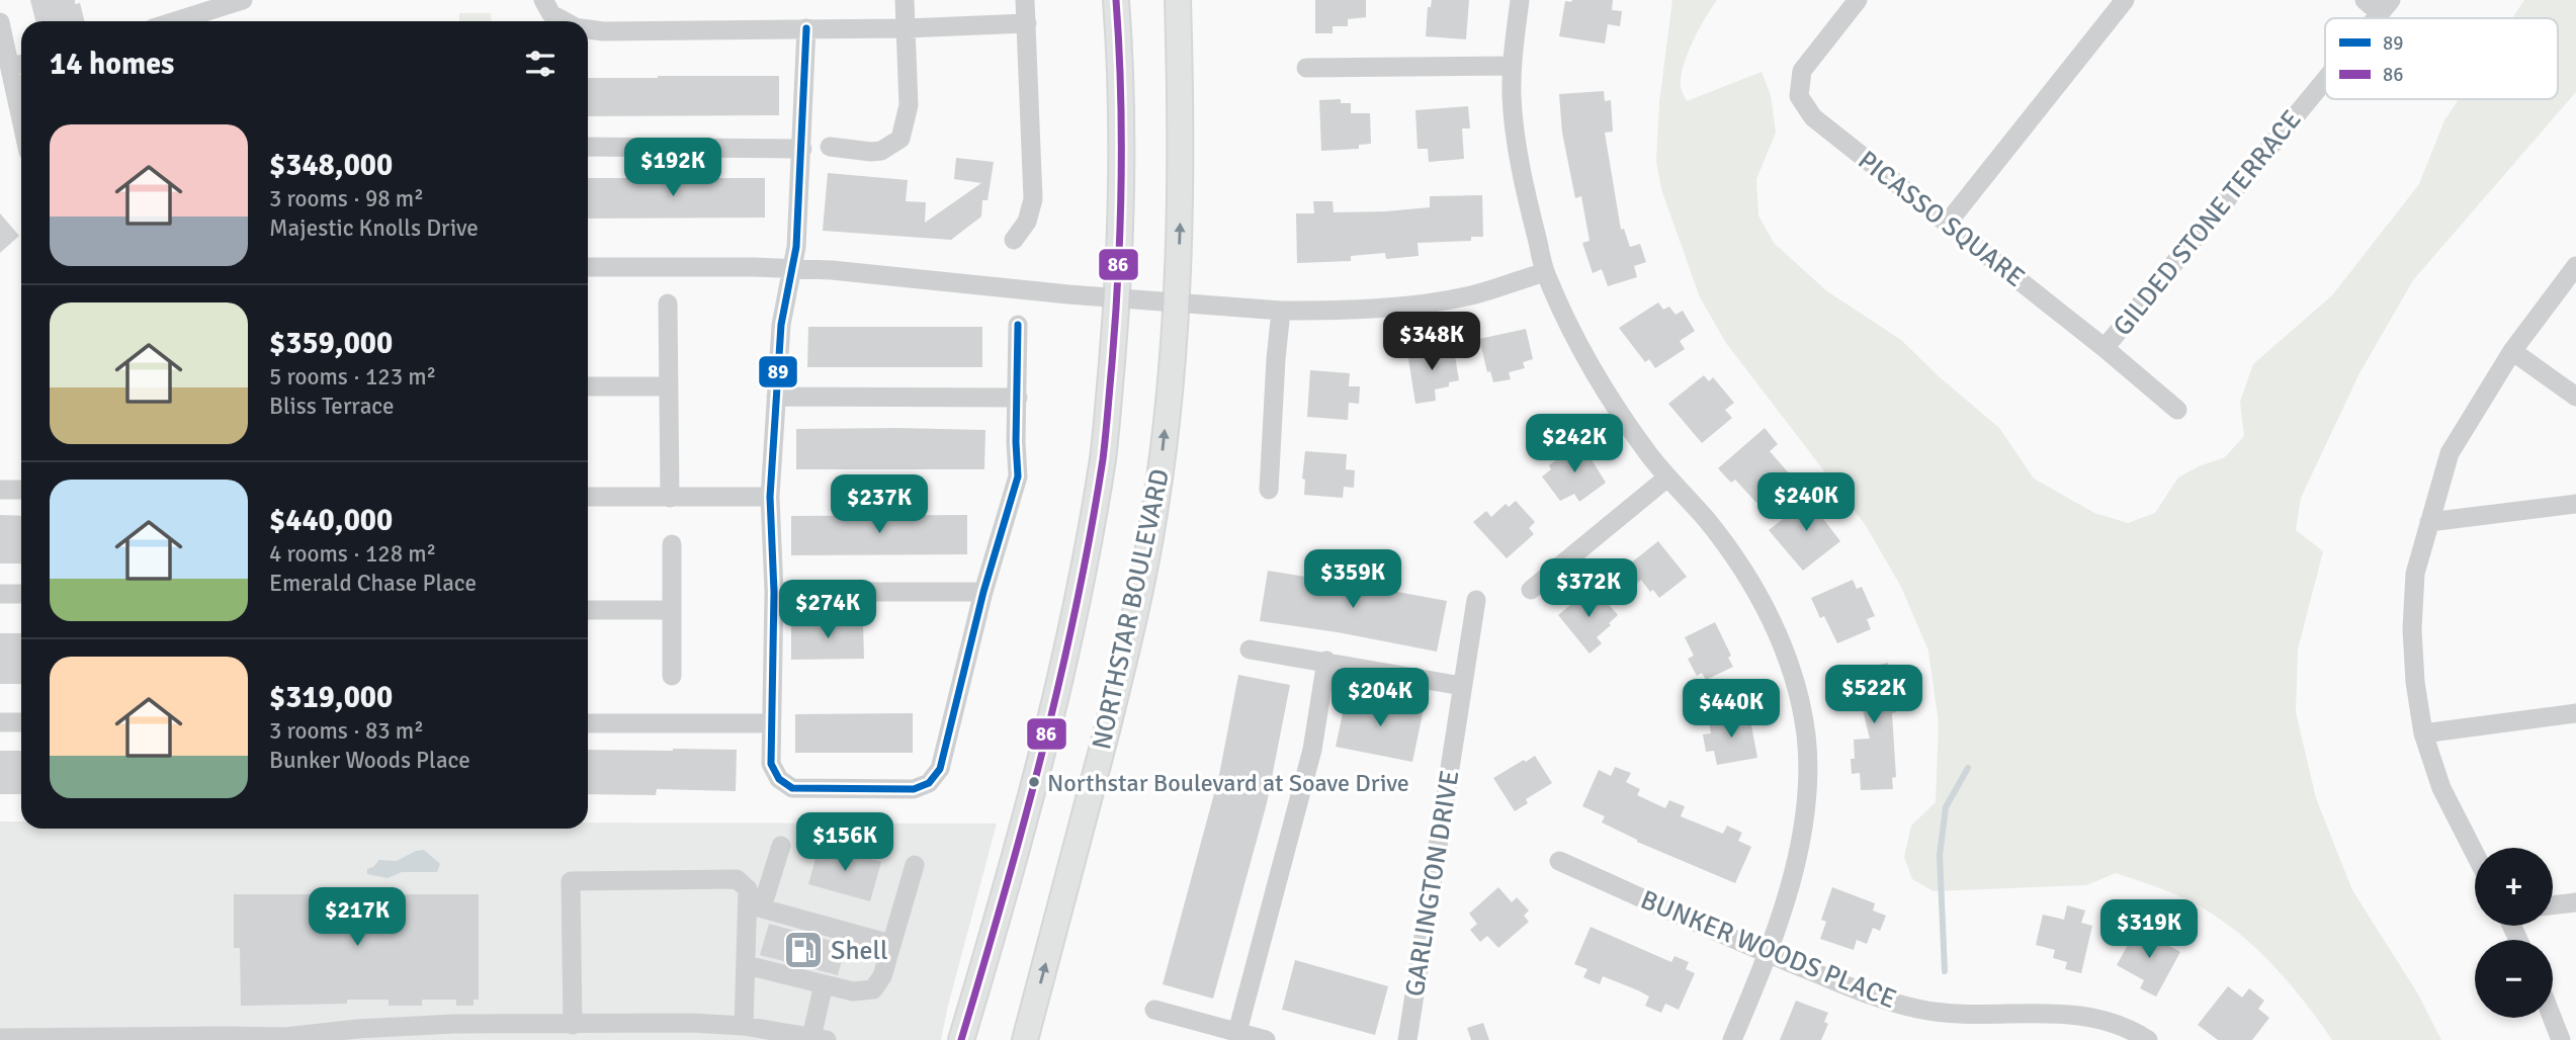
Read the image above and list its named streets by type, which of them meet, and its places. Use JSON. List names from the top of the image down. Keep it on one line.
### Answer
{"streets":{"main road":["NORTHSTAR BOULEVARD"],"street":["PICASSO SQUARE","GILDED STONE TERRACE","GARLINGTON DRIVE","BUNKER WOODS PLACE"]},"crossings":[["PICASSO SQUARE","GILDED STONE TERRACE"]],"places":{"other":["Northstar Boulevard at Soave Drive"],"fuel station":["Shell"]},"lines":["transit line 86","transit line 89"],"legend":["89","86"],"page":{"heading":"14 homes","list":[{"name":"$348,000","note":"3 rooms · 98 m² · Majestic Knolls Drive"},{"name":"$359,000","note":"5 rooms · 123 m² · Bliss Terrace"},{"name":"$440,000","note":"4 rooms · 128 m² · Emerald Chase Place"},{"name":"$319,000","note":"3 rooms · 83 m² · Bunker Woods Place"}],"price":["$192K","$348K","$242K","$240K","$237K","$359K","$372K","$274K","$522K","$204K","$440K","$156K","$217K","$319K"],"map_buttons":["+","−"]}}
